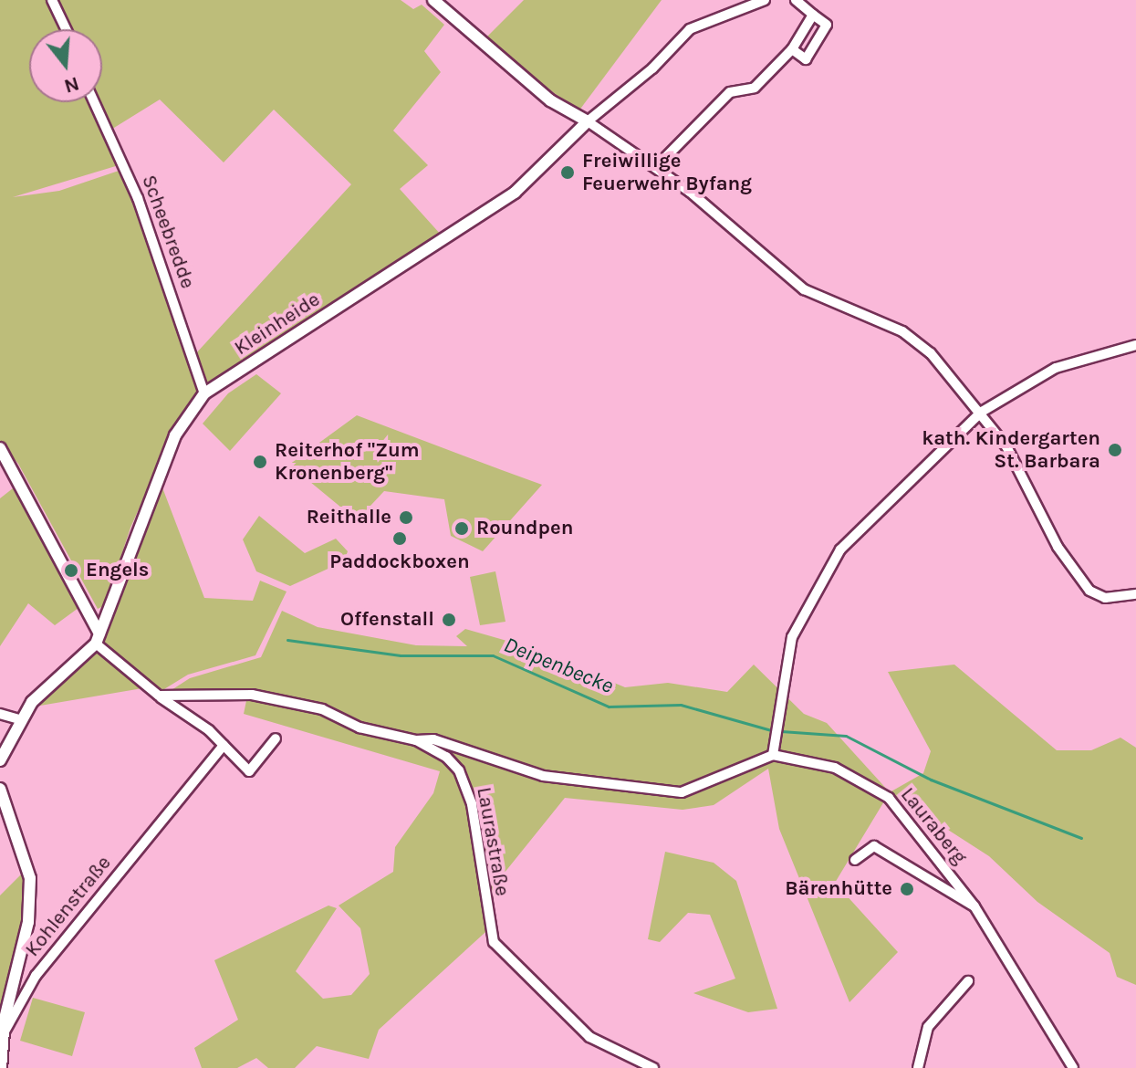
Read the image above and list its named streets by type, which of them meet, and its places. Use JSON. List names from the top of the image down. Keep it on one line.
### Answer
{"streets":{"street":["Scheebredde","Kleinheide","Lauraberg","Laurastraße","Kohlenstraße"]},"crossings":[["Scheebredde","Kleinheide"]],"water":["Deipenbecke"],"places":["Freiwillige Feuerwehr Byfang","kath. Kindergarten St. Barbara","Reiterhof \"Zum Kronenberg\"","Reithalle","Roundpen","Paddockboxen","Engels","Offenstall","Bärenhütte"],"north":"bottom"}
